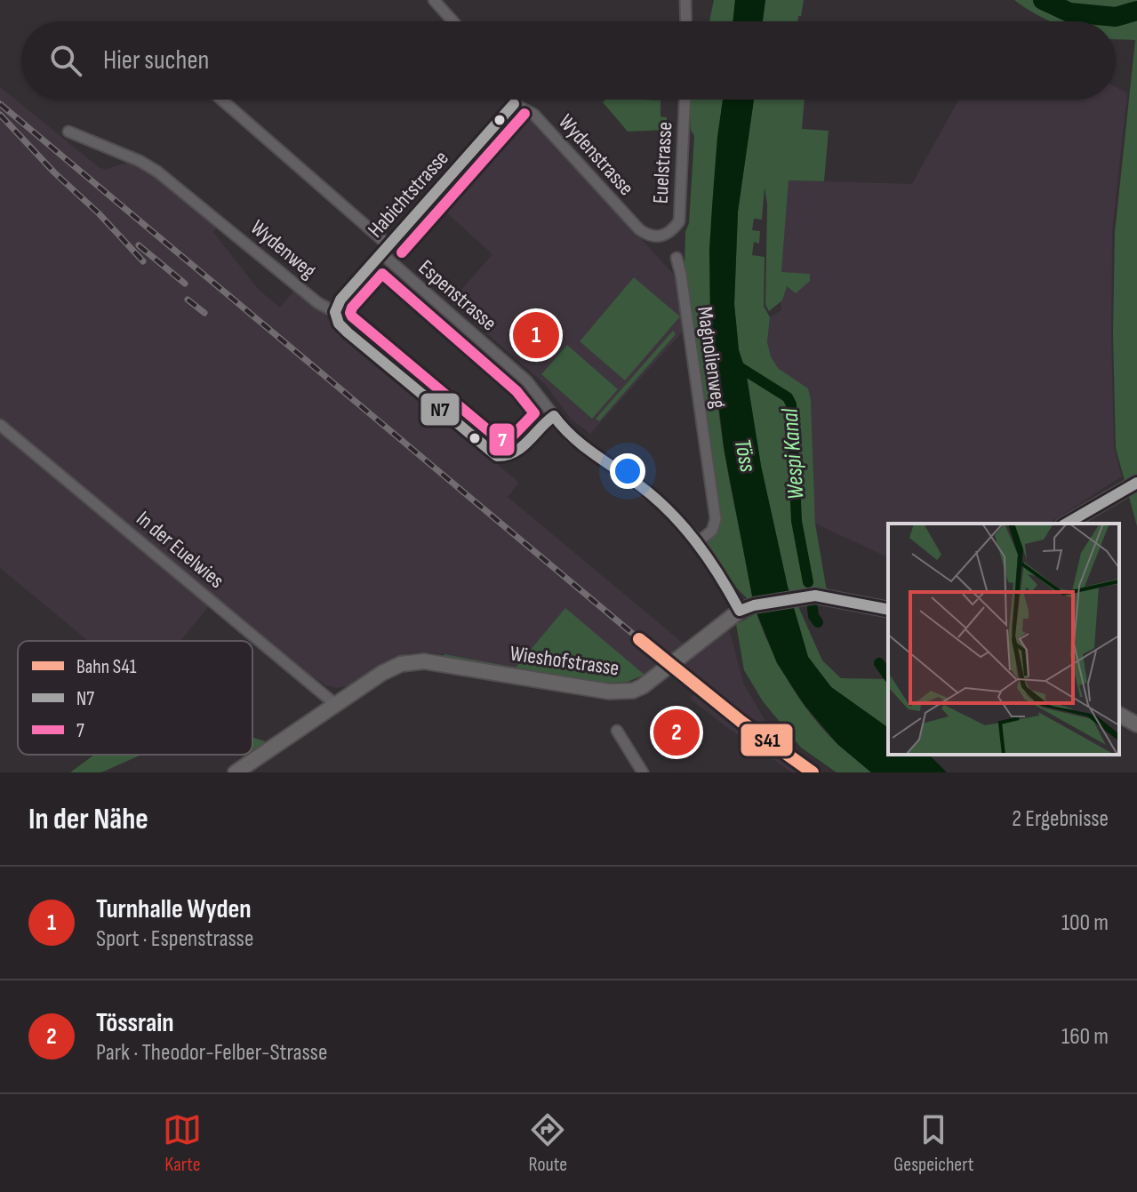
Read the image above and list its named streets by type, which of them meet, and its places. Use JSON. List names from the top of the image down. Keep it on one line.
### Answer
{"streets":{"street":["Wydenstrasse","Euelstrasse","Habichtstrasse","Wydenweg","Espenstrasse","Magnolienweg","In der Euelwies","Wieshofstrasse"]},"crossings":[["Wydenstrasse","Euelstrasse"],["Wydenstrasse","Habichtstrasse"],["Habichtstrasse","Wydenweg"],["Habichtstrasse","Espenstrasse"],["Wydenweg","Espenstrasse"],["Espenstrasse","Magnolienweg"],["Espenstrasse","Wieshofstrasse"],["In der Euelwies","Wieshofstrasse"]],"water":["Wespi Kanal","Töss"],"lines":["transit line N7","transit line 7","rail line S41"],"legend":["Bahn S41","N7","7"],"page":{"search":"Hier suchen","pins":["1","2"],"heading":["In der Nähe","2 Ergebnisse"],"list":[{"mark":"1","name":"Turnhalle Wyden","note":"Sport · Espenstrasse","value":"100 m"},{"mark":"2","name":"Tössrain","note":"Park · Theodor-Felber-Strasse","value":"160 m"}],"nav":["Karte","Route","Gespeichert"]}}
